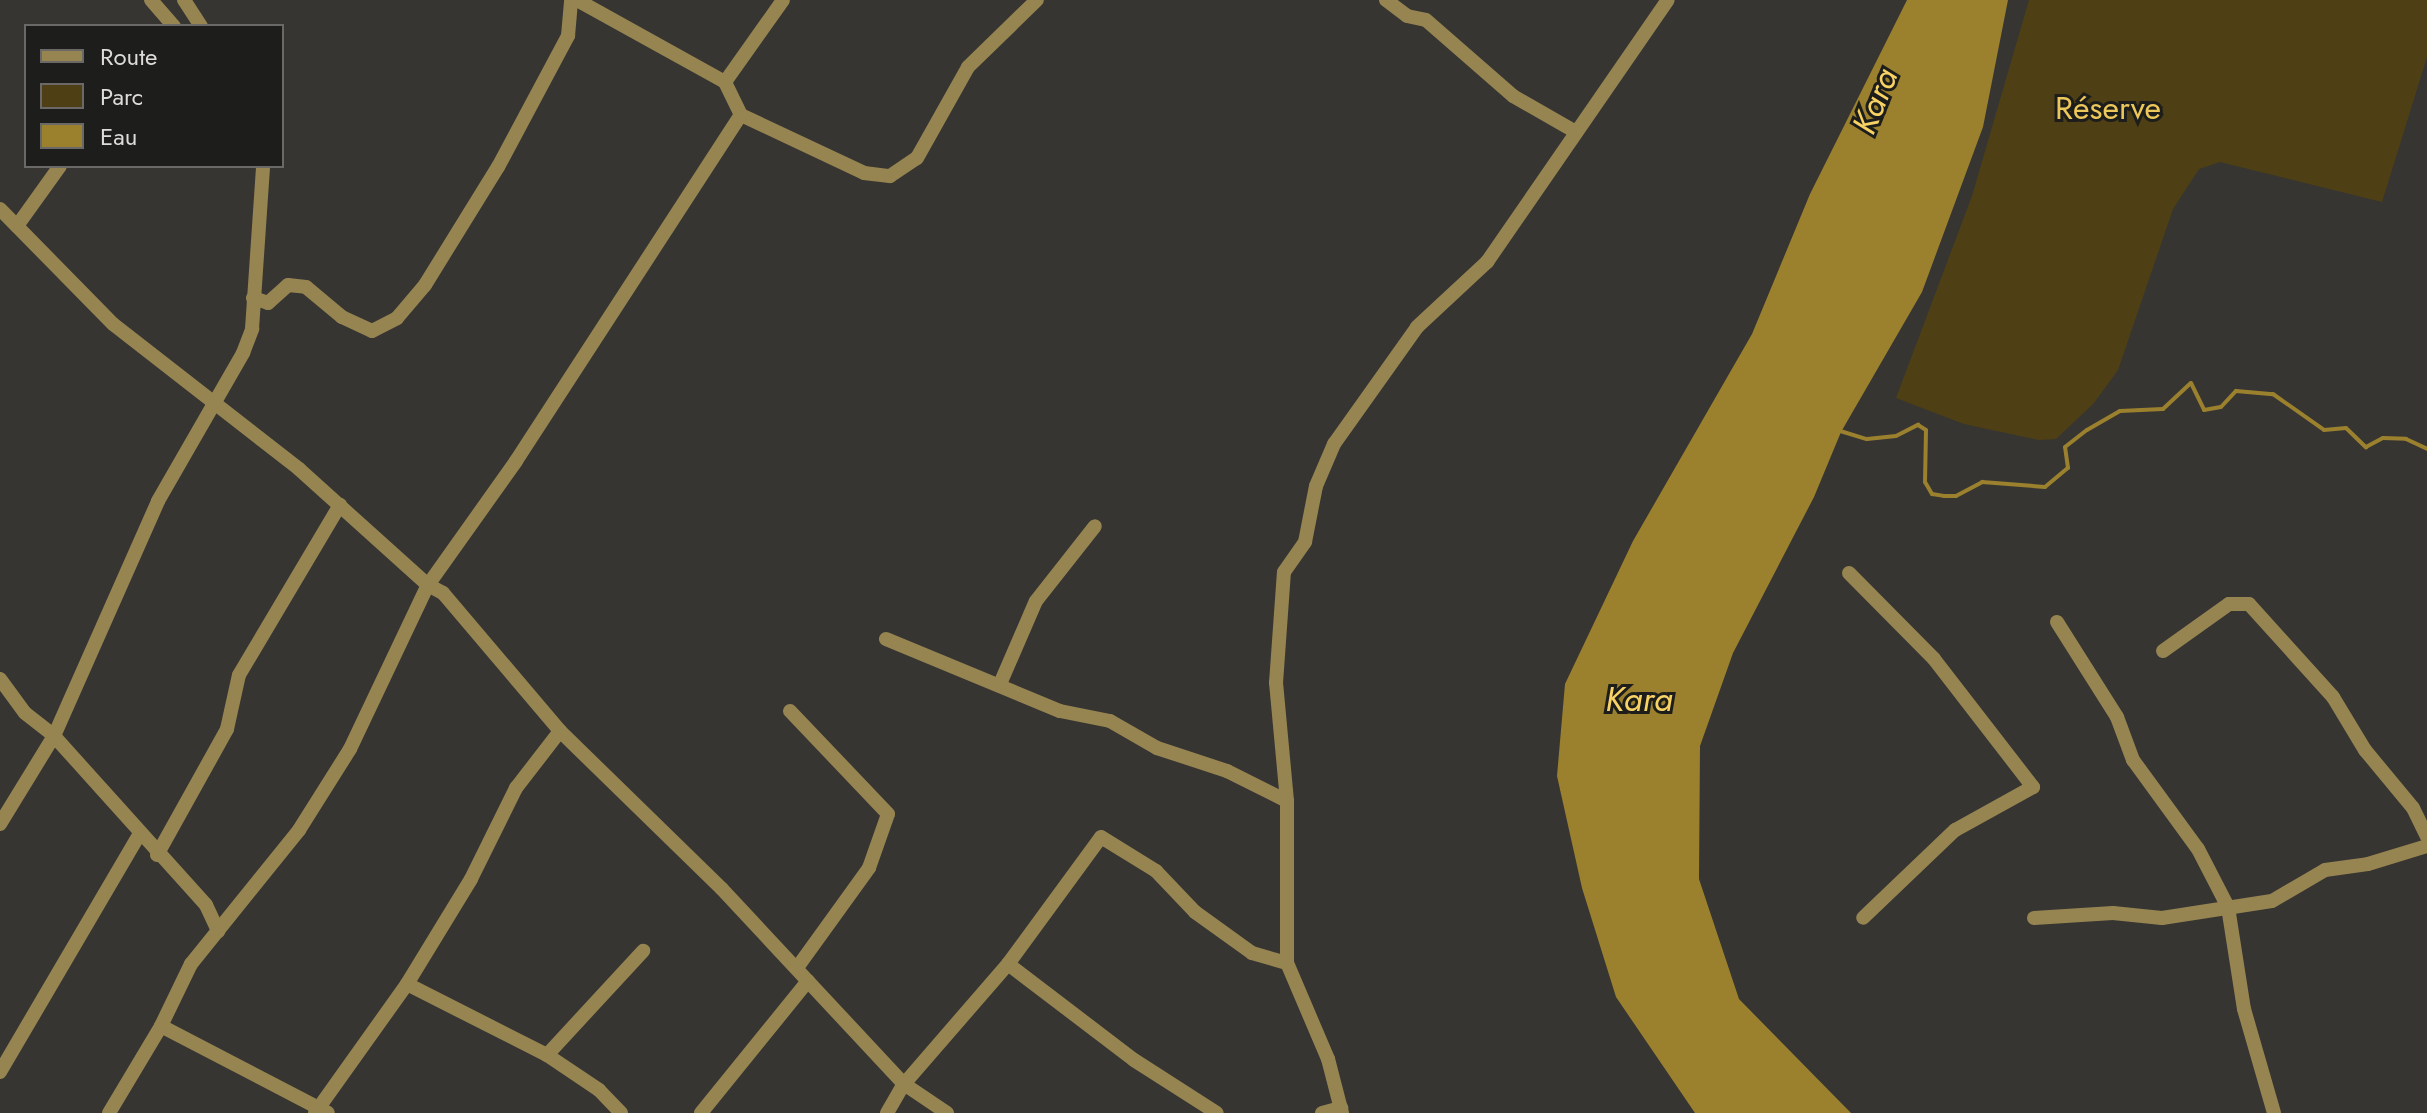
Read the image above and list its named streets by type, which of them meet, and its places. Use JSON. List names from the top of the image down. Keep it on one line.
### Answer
{"water":["Kara"],"parks":["Réserve"],"legend":["Route","Parc","Eau"]}
